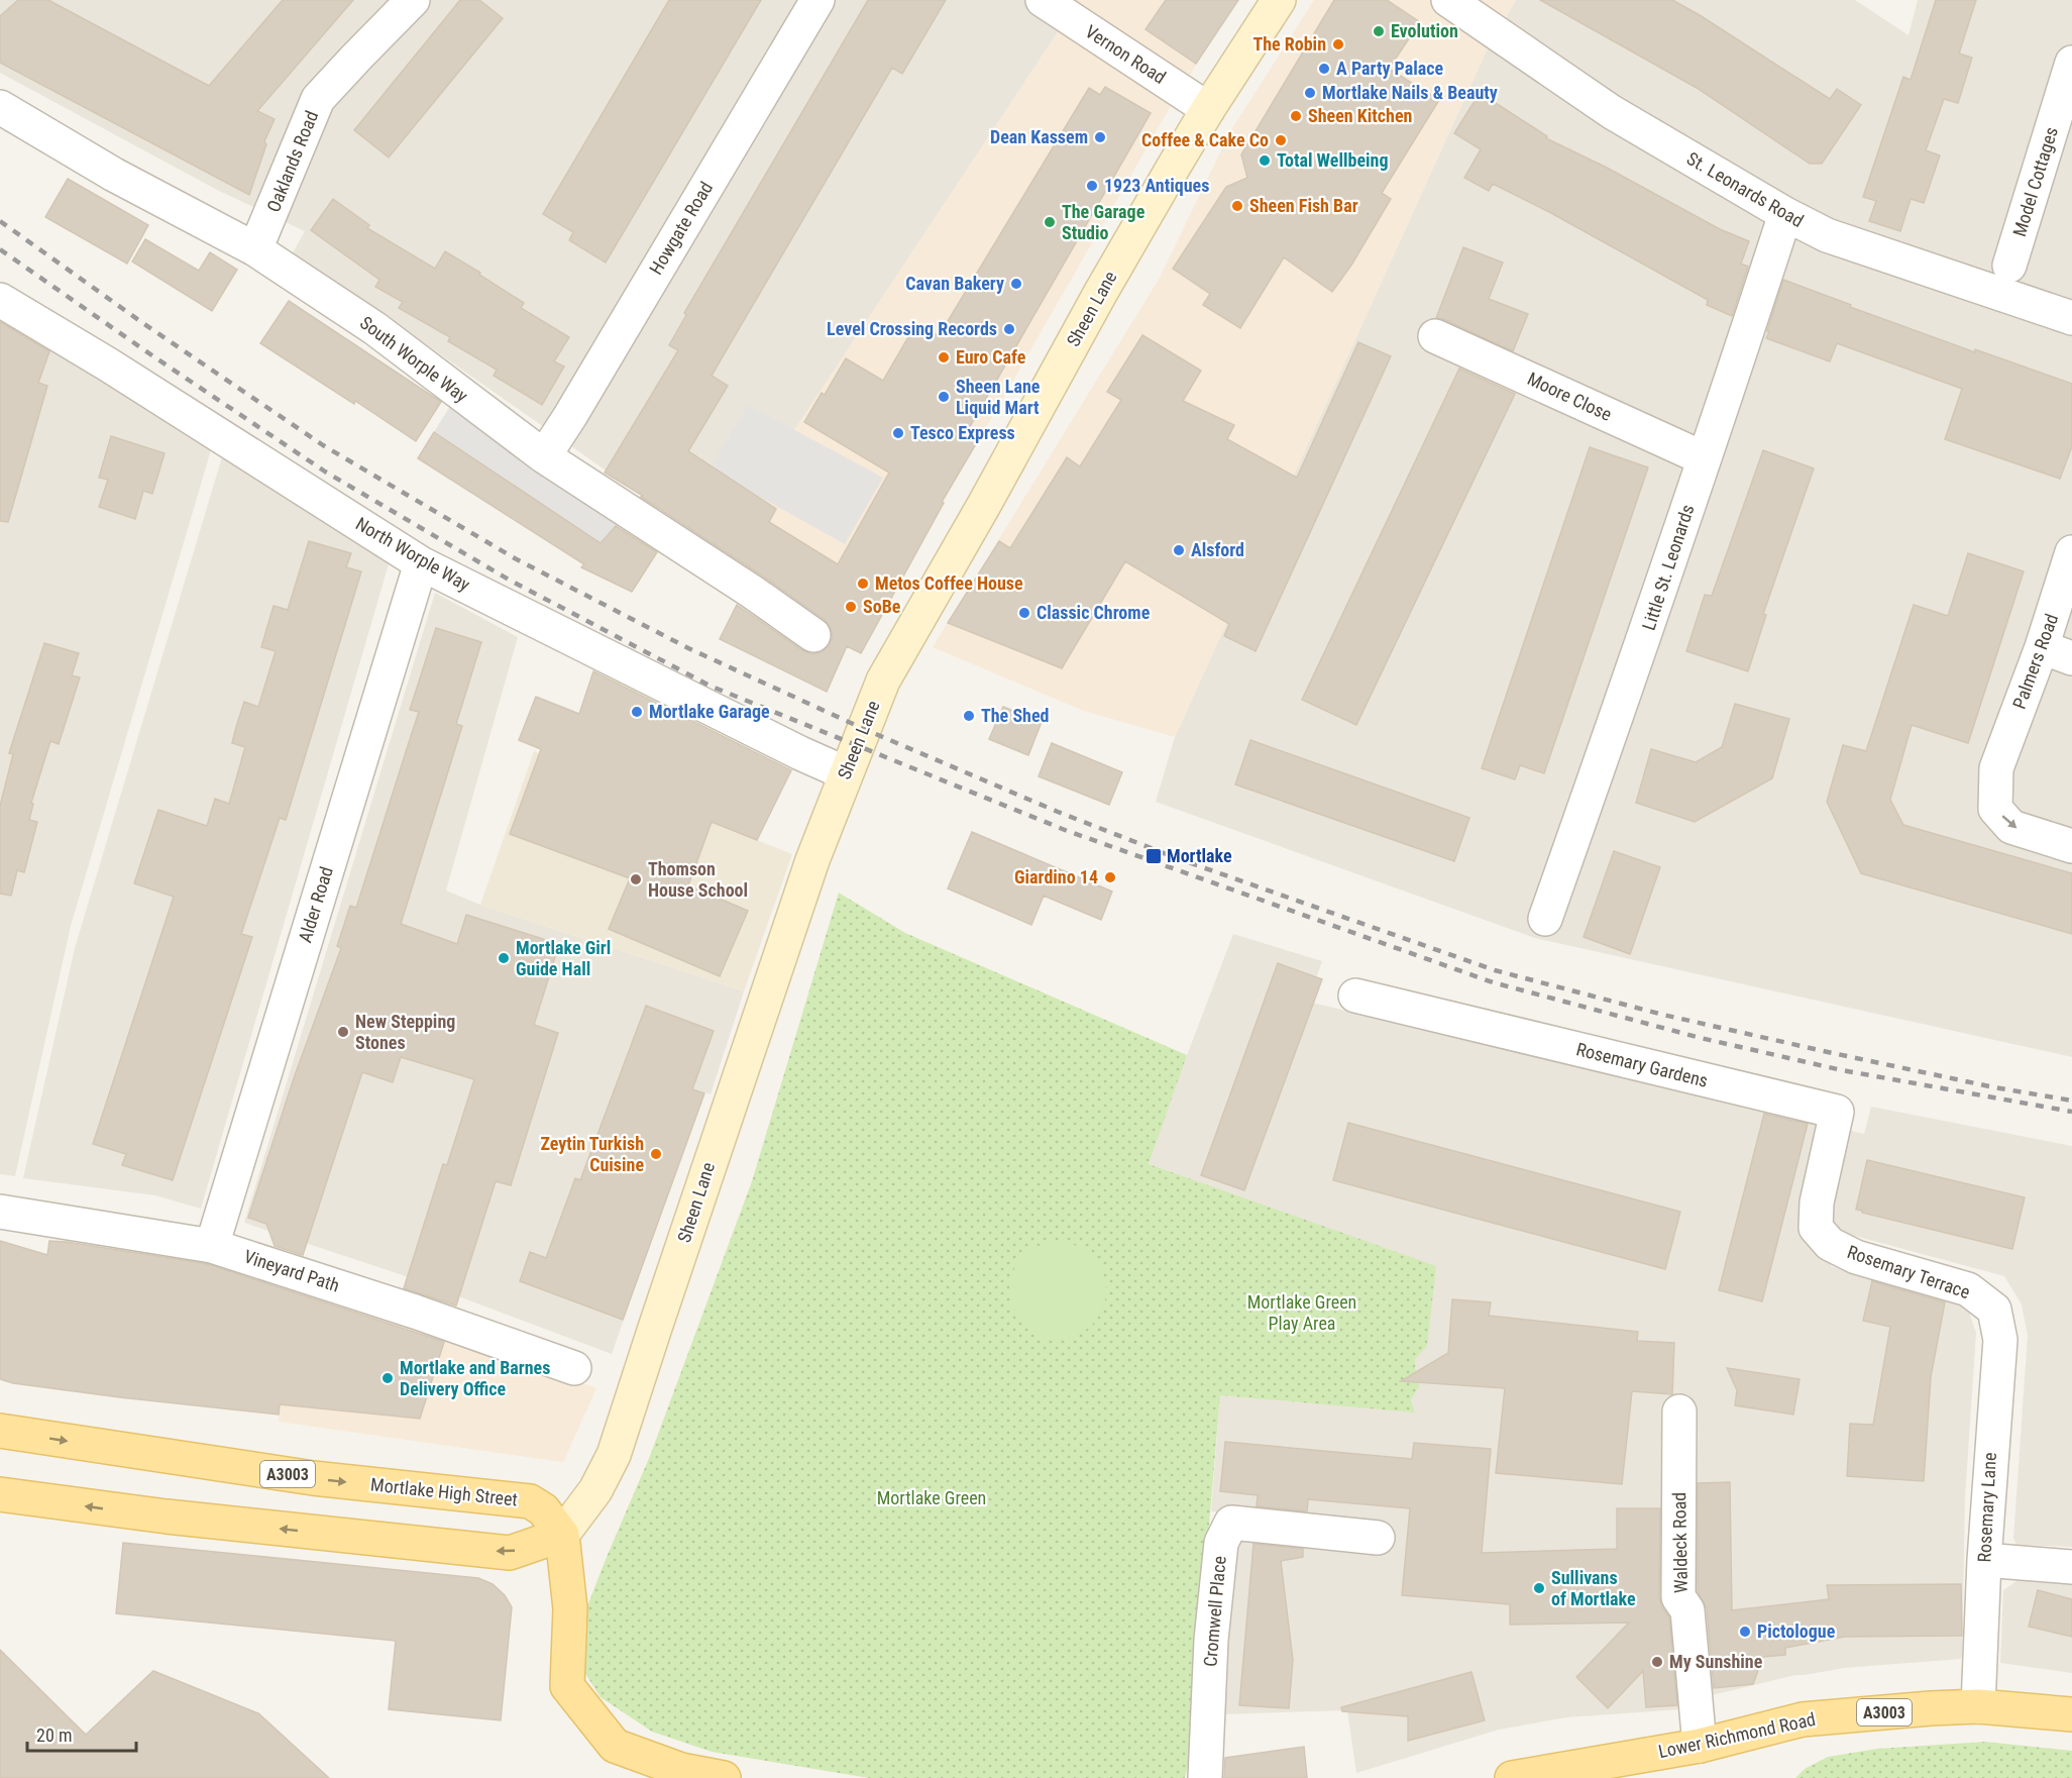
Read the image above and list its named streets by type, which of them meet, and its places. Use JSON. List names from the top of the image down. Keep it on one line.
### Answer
{"streets":{"main road":["Sheen Lane","A3003","Mortlake High Street","Lower Richmond Road"],"street":["Vernon Road","Oaklands Road","Model Cottages","St. Leonards Road","Howgate Road","South Worple Way","Moore Close","North Worple Way","Little St. Leonards","Palmers Road","Alder Road","Rosemary Gardens","Vineyard Path","Rosemary Terrace","Rosemary Lane","Waldeck Road","Cromwell Place"]},"crossings":[["Vernon Road","Sheen Lane"],["Oaklands Road","South Worple Way"],["St. Leonards Road","Little St. Leonards"],["Howgate Road","South Worple Way"],["Sheen Lane","North Worple Way"],["Sheen Lane","A3003"],["Sheen Lane","Mortlake High Street"],["Moore Close","Little St. Leonards"],["North Worple Way","Alder Road"],["Alder Road","Vineyard Path"],["Rosemary Gardens","Rosemary Terrace"],["Rosemary Terrace","Rosemary Lane"],["A3003","Mortlake High Street"],["Rosemary Lane","Lower Richmond Road"],["Waldeck Road","Lower Richmond Road"]],"parks":["Mortlake Green Play Area","Mortlake Green"],"places":{"other":["Evolution","The Robin","A Party Palace","Mortlake Nails & Beauty","Sheen Kitchen","Dean Kassem","Coffee & Cake Co","Total Wellbeing","1923 Antiques","Sheen Fish Bar","The Garage Studio","Cavan Bakery","Level Crossing Records","Euro Cafe","Sheen Lane Liquid Mart","Tesco Express","Alsford","Metos Coffee House","SoBe","Classic Chrome","Mortlake Garage","The Shed","Giardino 14","Thomson House School","Mortlake Girl Guide Hall","New Stepping Stones","Zeytin Turkish Cuisine","Mortlake and Barnes Delivery Office","Sullivans of Mortlake","Pictologue","My Sunshine"],"transit":["Mortlake"]},"scale_bar":"20 m"}
